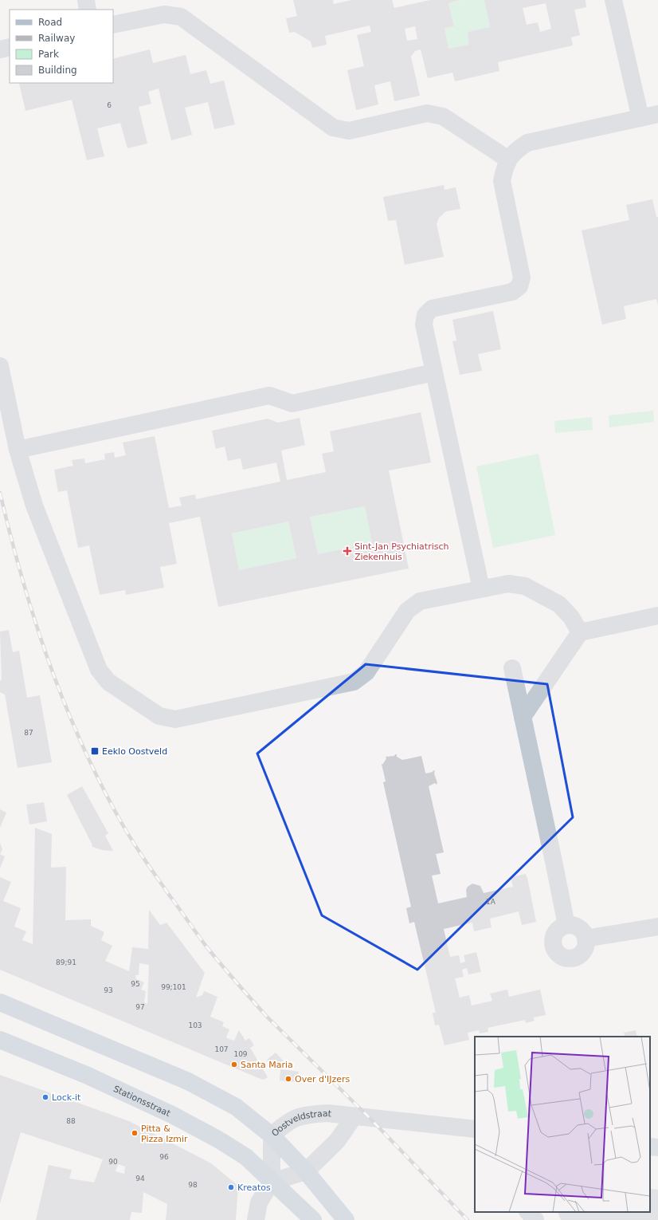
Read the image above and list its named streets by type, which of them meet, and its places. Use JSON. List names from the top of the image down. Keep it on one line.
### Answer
{"streets":{"main road":["Stationsstraat"],"street":["Oostveldstraat"]},"crossings":[["Stationsstraat","Oostveldstraat"]],"places":{"health":["Sint-Jan Psychiatrisch Ziekenhuis"],"transit":["Eeklo Oostveld"],"other":["Santa Maria","Over d'IJzers","Lock-it","Pitta & Pizza Izmir","Kreatos"]},"house_numbers":["6","87","1A","89;91","95","99;101","93","97","103","107","109","88","96","90","94","98"],"legend":["Road","Railway","Park","Building"]}
